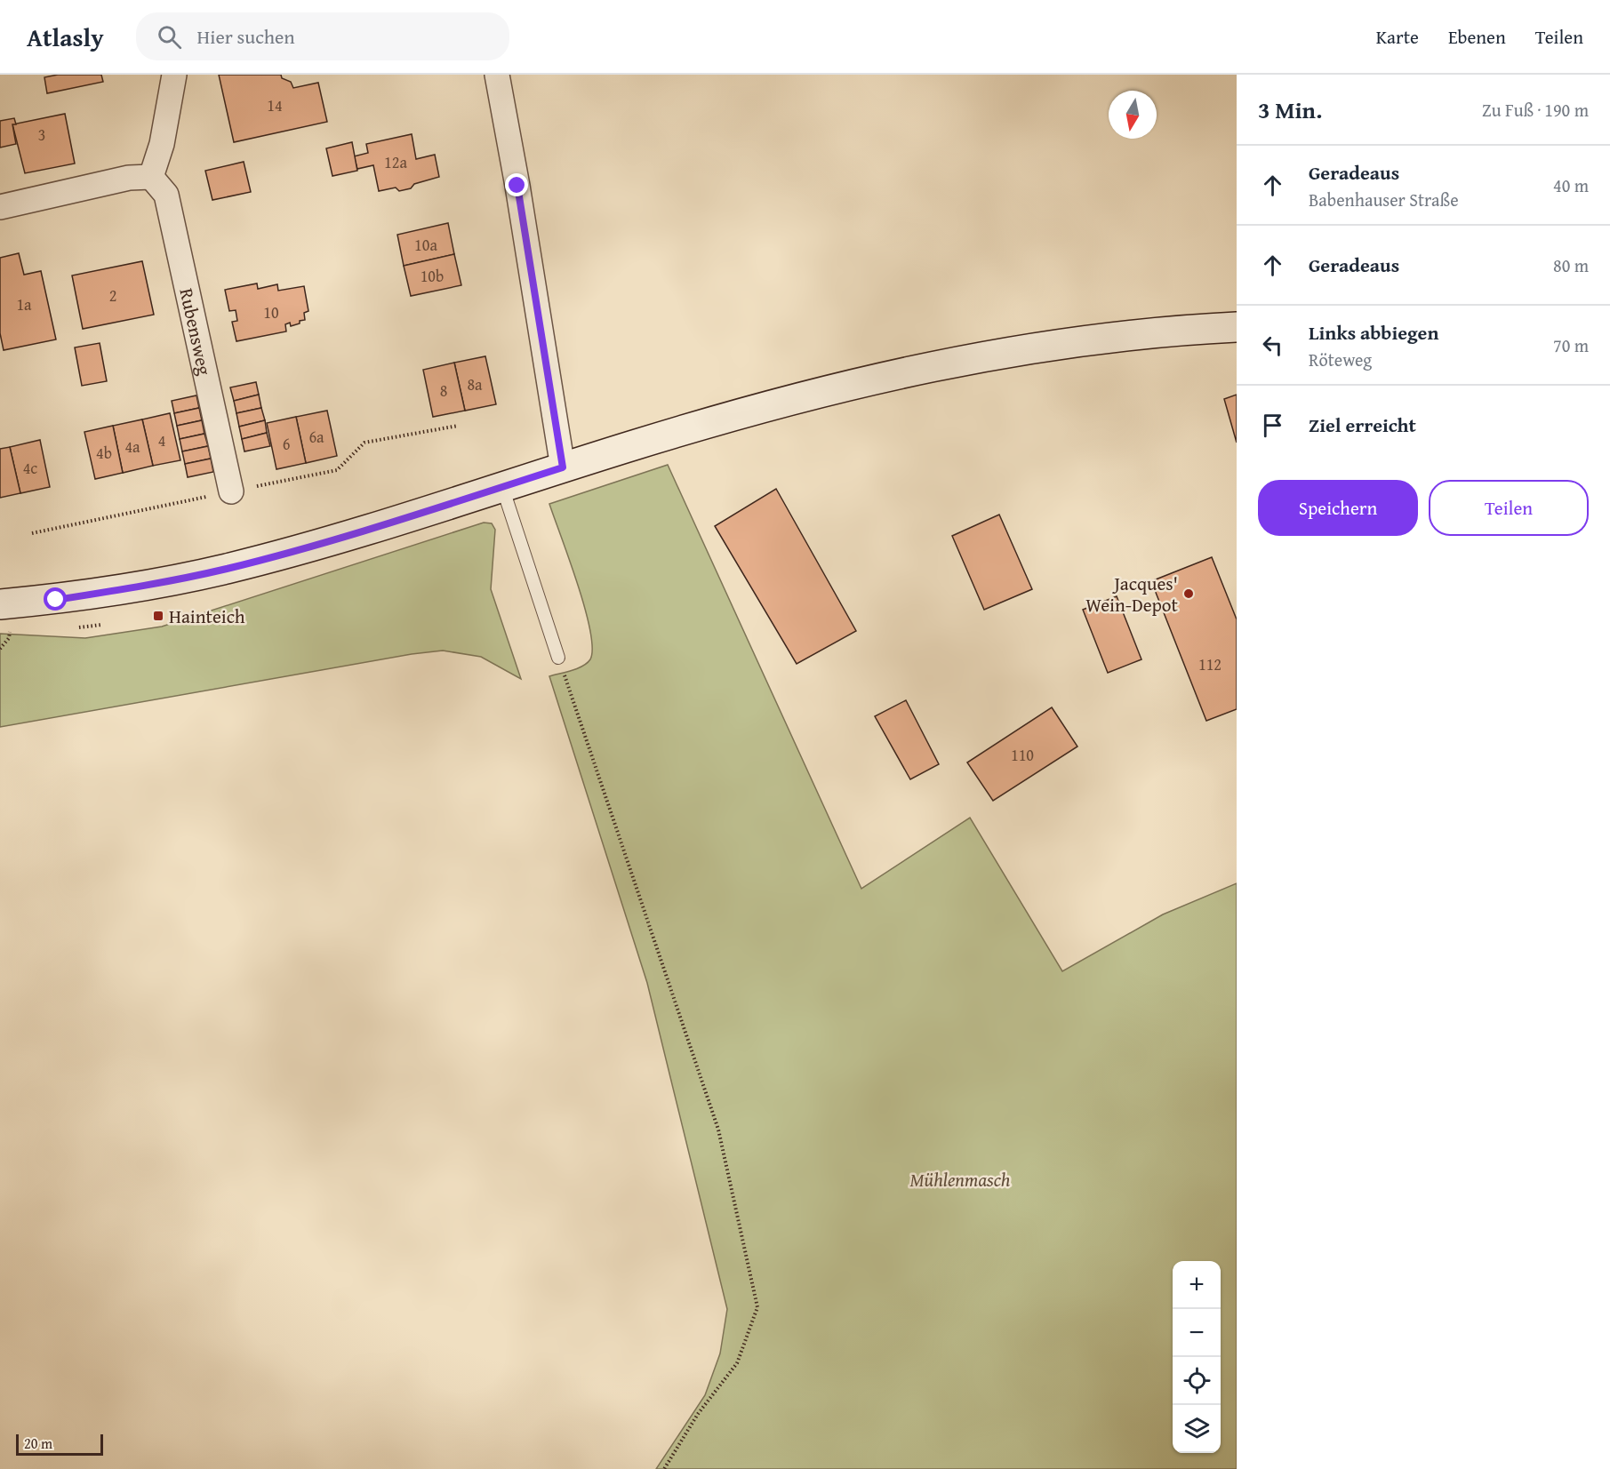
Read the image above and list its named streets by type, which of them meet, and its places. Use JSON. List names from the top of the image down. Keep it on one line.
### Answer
{"streets":{"street":["Rubensweg"]},"parks":["Mühlenmasch"],"places":{"other":["Jacques' Wein-Depot"],"transit":["Hainteich"]},"house_numbers":["14","3","12a","10a","10b","2","1a","10","8a","8","6a","4","6","4a","4b","4c","112","110"],"scale_bar":"20 m","north":"bottom","page":{"header":"Atlasly","search":"Hier suchen","nav":["Karte","Ebenen","Teilen"],"heading":["3 Min.","Zu Fuß · 190 m"],"list":[["Geradeaus","Babenhauser Straße","40 m"],["Geradeaus","80 m"],["Links abbiegen","Röteweg","70 m"],"Ziel erreicht"],"buttons":["Speichern","Teilen"],"map_buttons":["+","−"],"scale":"20 m"}}
